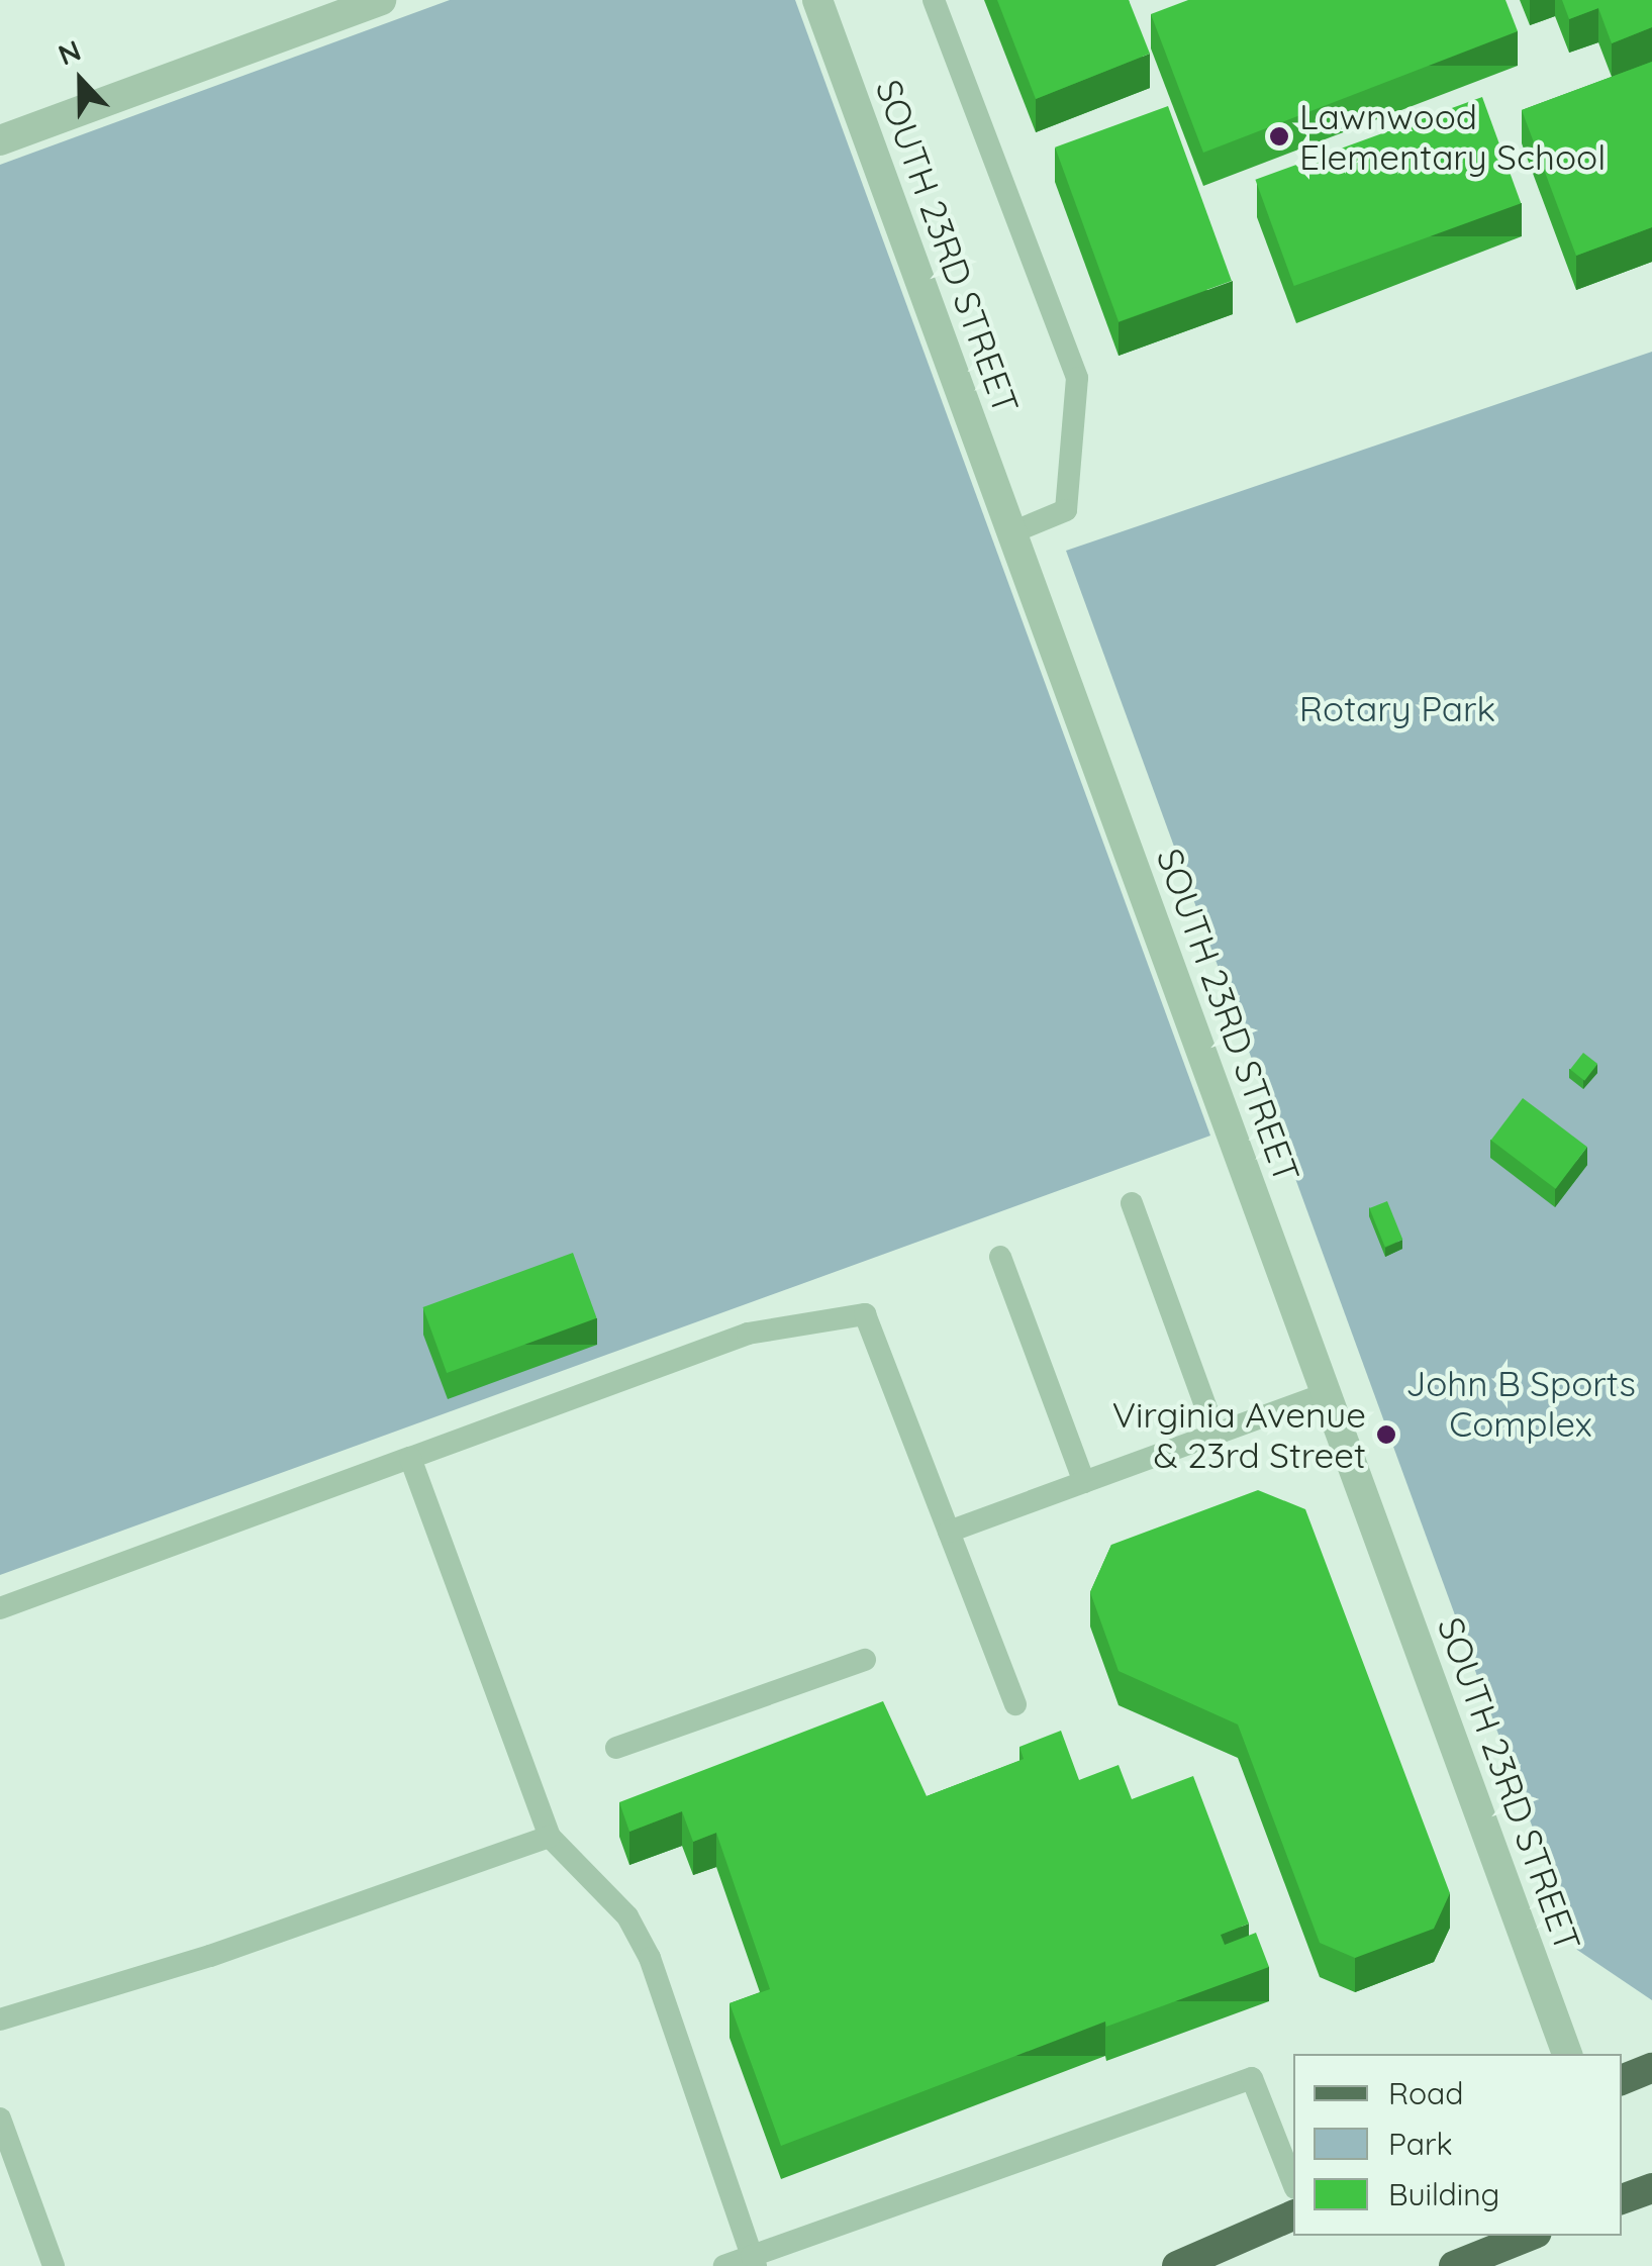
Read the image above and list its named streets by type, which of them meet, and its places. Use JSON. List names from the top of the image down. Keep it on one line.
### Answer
{"streets":{"street":["SOUTH 23RD STREET"]},"parks":["Rotary Park","John B Sports Complex"],"places":["Lawnwood Elementary School","Virginia Avenue & 23rd Street"],"legend":["Road","Park","Building"],"north":"top"}
